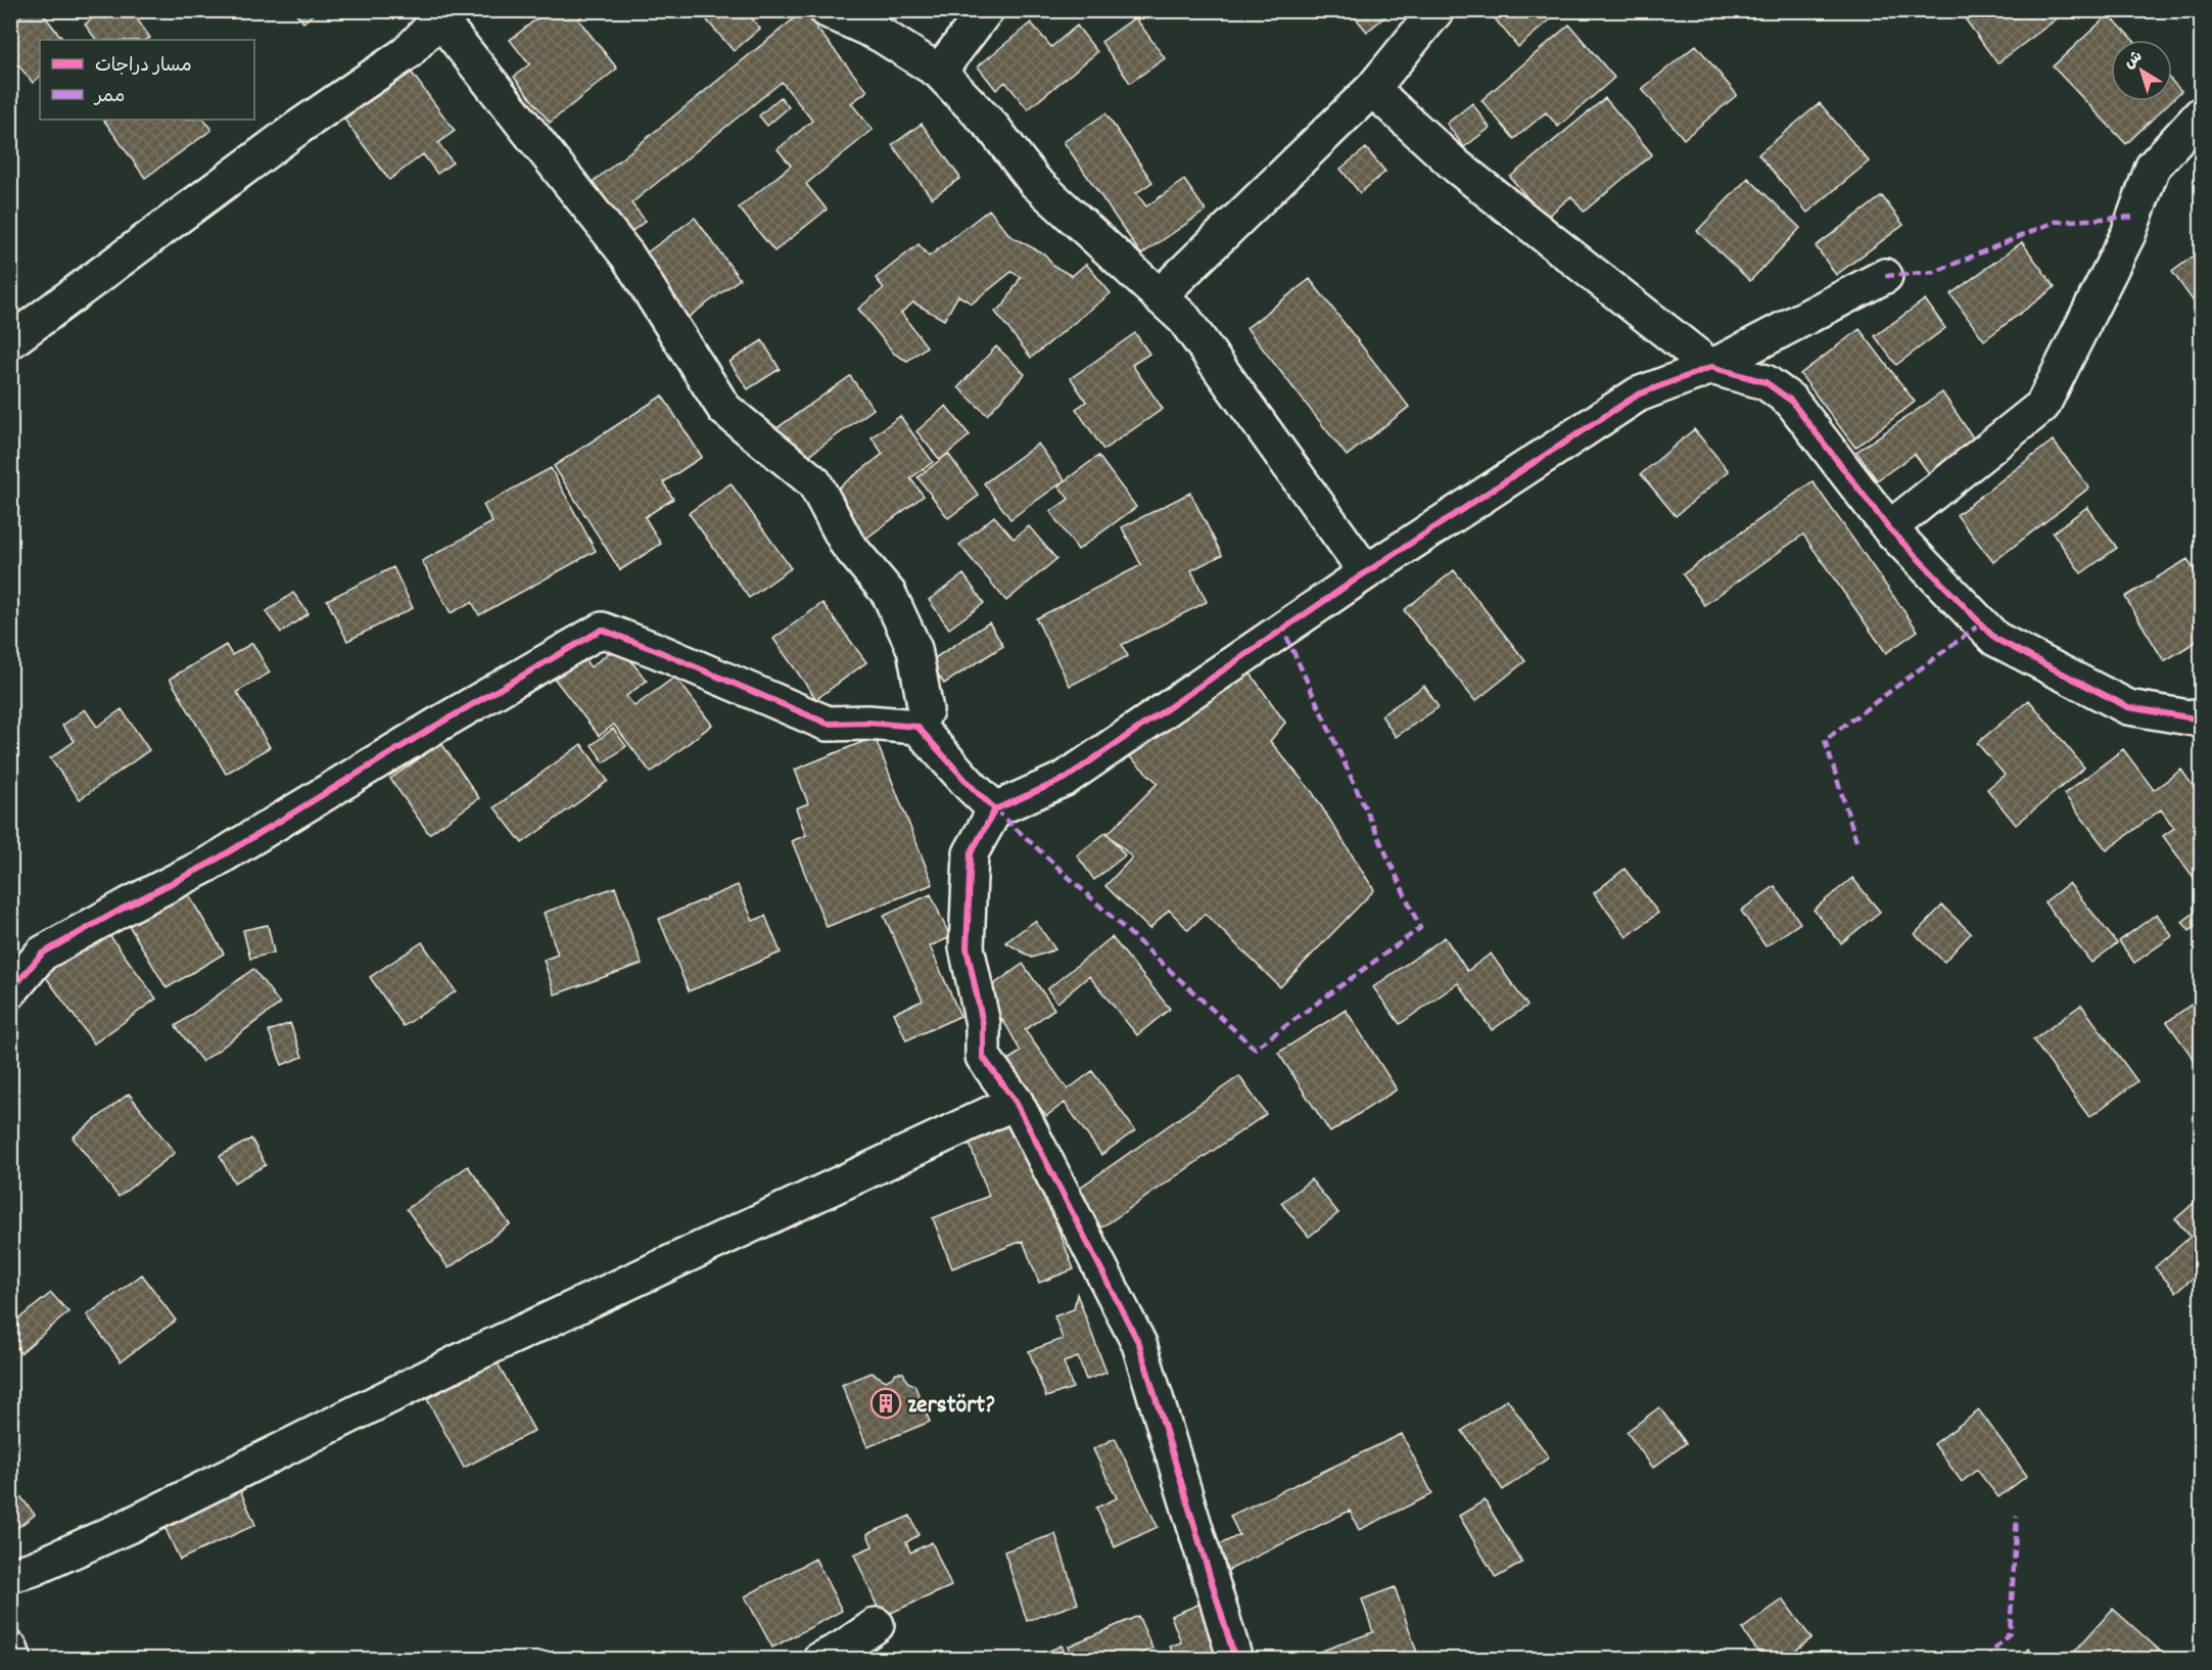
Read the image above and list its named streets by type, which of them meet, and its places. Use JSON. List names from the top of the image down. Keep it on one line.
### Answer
{"places":{"building":["zerstört?"]},"legend":["مسار دراجات","ممر"],"north":"top left"}
